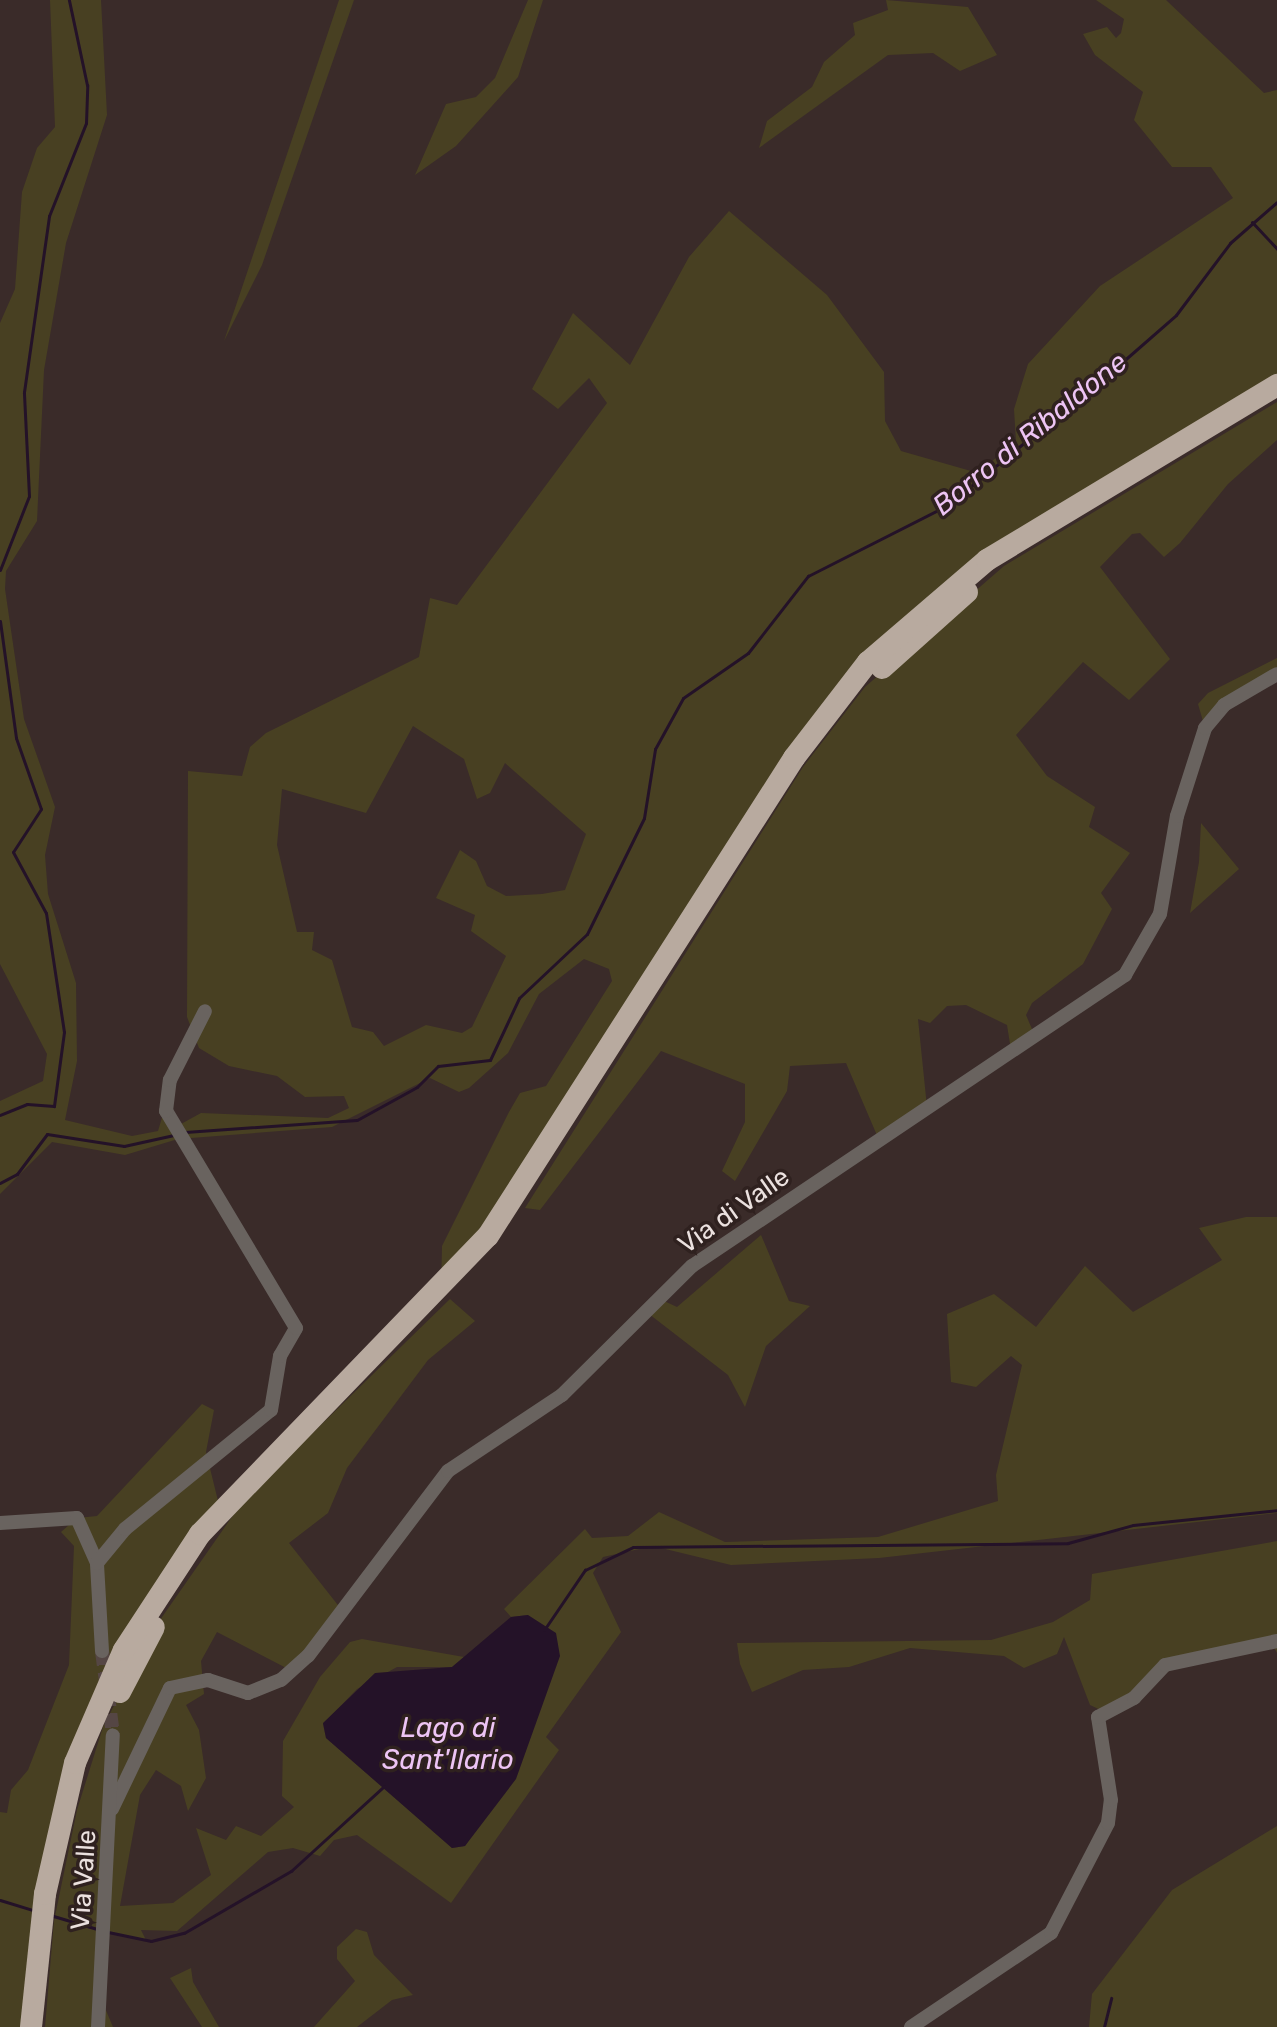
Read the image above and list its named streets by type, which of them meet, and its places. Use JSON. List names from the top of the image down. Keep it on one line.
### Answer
{"streets":{"street":["Via di Valle","Via Valle"]},"crossings":[["Via di Valle","Via Valle"]],"water":["Borro di Ribaldone","Lago di Sant'Ilario"]}
